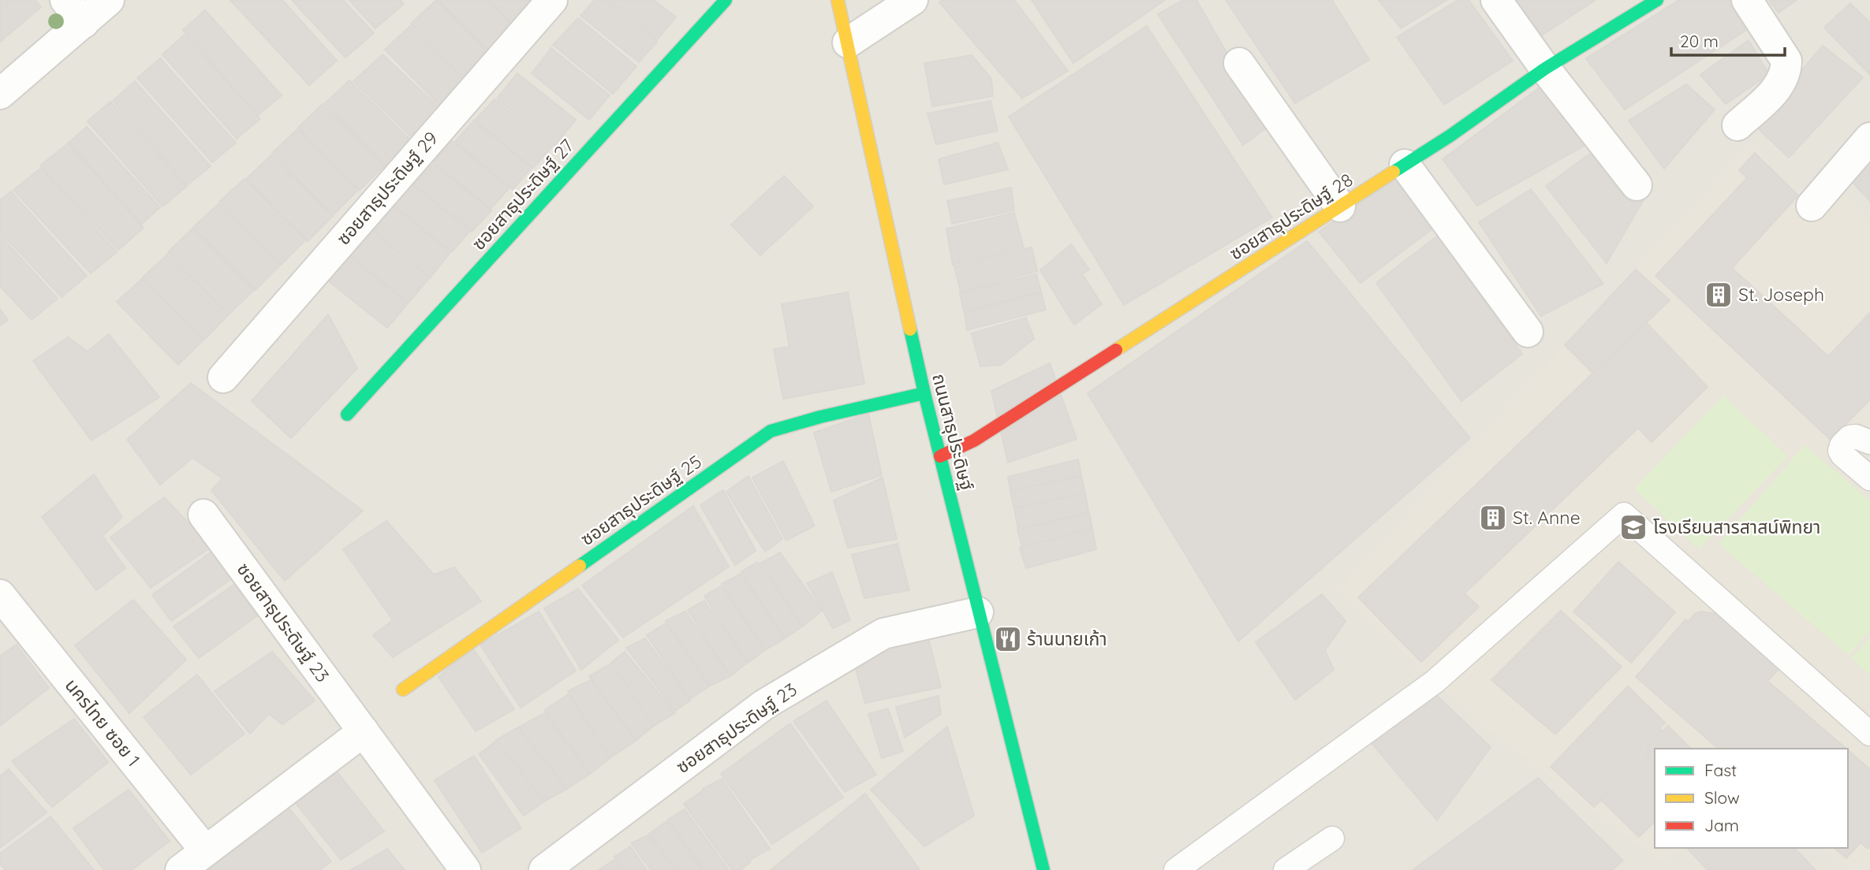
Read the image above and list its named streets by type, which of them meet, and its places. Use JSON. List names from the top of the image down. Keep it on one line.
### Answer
{"streets":{"street":["ซอยสาธุประดิษฐ์ 29","ซอยสาธุประดิษฐ์ 27","ซอยสาธุประดิษฐ์ 28","ถนนสาธุประดิษฐ์","ซอยสาธุประดิษฐ์ 25","ซอยสาธุประดิษฐ์ 23","นครไทย ซอย 1"]},"crossings":[["ซอยสาธุประดิษฐ์ 28","ถนนสาธุประดิษฐ์"],["ถนนสาธุประดิษฐ์","ซอยสาธุประดิษฐ์ 25"],["ถนนสาธุประดิษฐ์","ซอยสาธุประดิษฐ์ 23"]],"places":{"building":["St. Joseph","St. Anne"],"school or university":["โรงเรียนสารสาสน์พิทยา"],"restaurant":["ร้านนายเก้า"]},"legend":["Fast","Slow","Jam"],"scale_bar":"20 m"}
